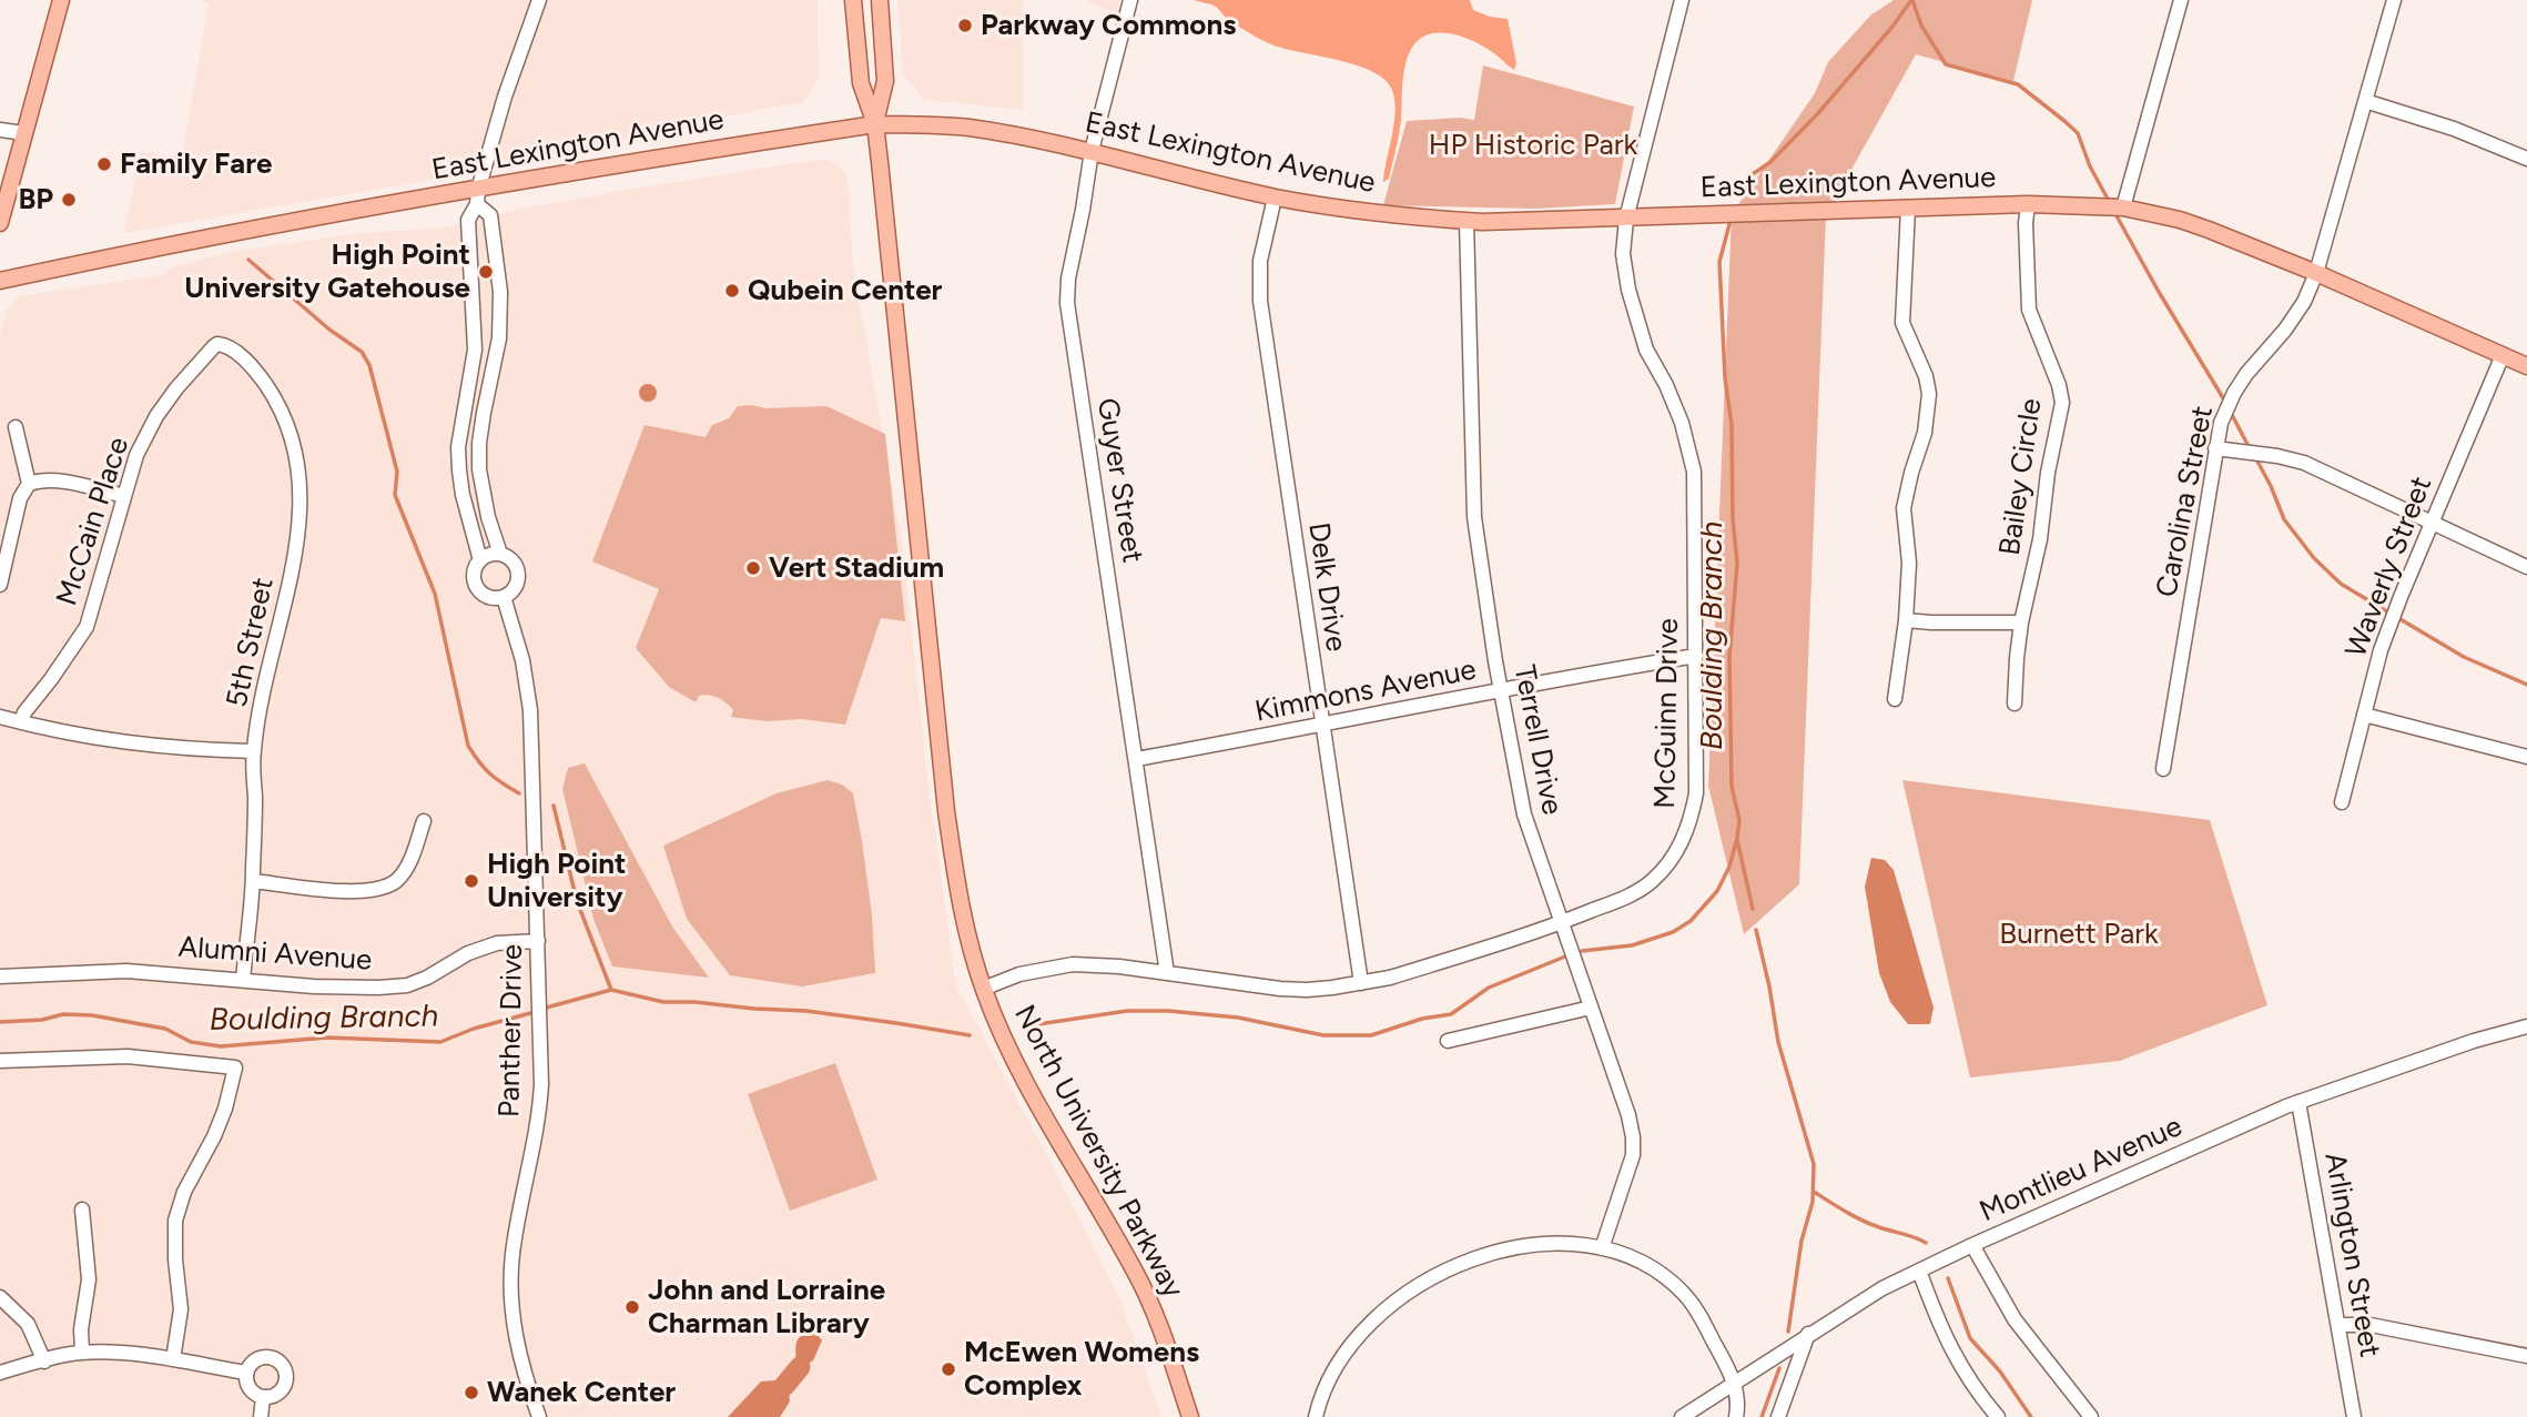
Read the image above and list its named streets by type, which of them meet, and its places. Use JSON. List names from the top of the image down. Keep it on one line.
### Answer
{"streets":{"main road":["East Lexington Avenue","North University Parkway"],"street":["Bailey Circle","Guyer Street","Carolina Street","McCain Place","Waverly Street","Delk Drive","5th Street","Kimmons Avenue","McGuinn Drive","Terrell Drive","Alumni Avenue","Panther Drive","Montlieu Avenue","Arlington Street"]},"crossings":[["East Lexington Avenue","Bailey Circle"],["East Lexington Avenue","Guyer Street"],["East Lexington Avenue","Carolina Street"],["East Lexington Avenue","Waverly Street"],["East Lexington Avenue","Delk Drive"],["East Lexington Avenue","McGuinn Drive"],["East Lexington Avenue","Terrell Drive"],["East Lexington Avenue","North University Parkway"],["Guyer Street","Kimmons Avenue"],["Guyer Street","McGuinn Drive"],["McCain Place","5th Street"],["Delk Drive","Kimmons Avenue"],["Delk Drive","McGuinn Drive"],["5th Street","Alumni Avenue"],["Kimmons Avenue","McGuinn Drive"],["Kimmons Avenue","Terrell Drive"],["McGuinn Drive","Terrell Drive"],["McGuinn Drive","North University Parkway"],["Alumni Avenue","Panther Drive"],["Montlieu Avenue","Arlington Street"]],"water":["Boulding Branch"],"parks":["HP Historic Park","Burnett Park"],"places":["Parkway Commons","Family Fare","BP","High Point University Gatehouse","Qubein Center","Vert Stadium","High Point University","John and Lorraine Charman Library","McEwen Womens Complex","Wanek Center"]}
